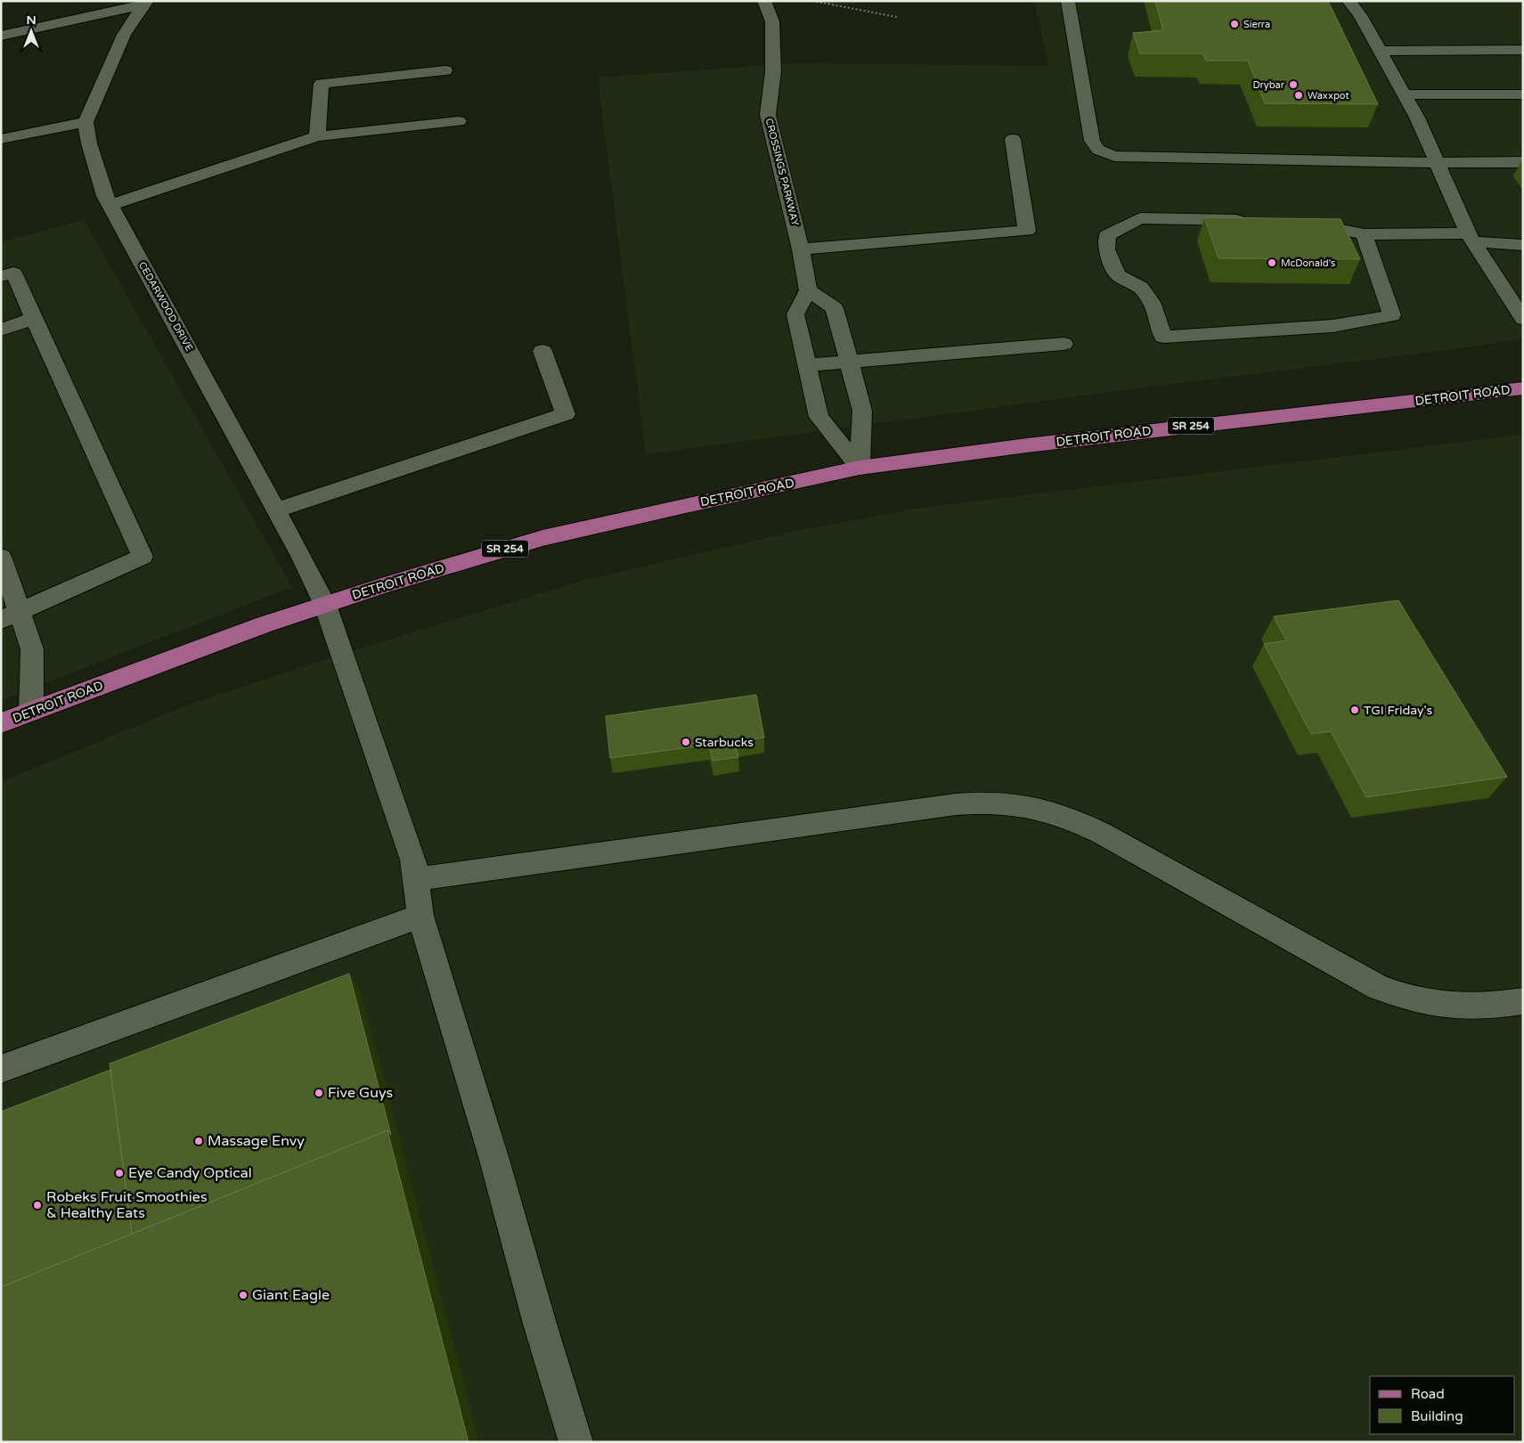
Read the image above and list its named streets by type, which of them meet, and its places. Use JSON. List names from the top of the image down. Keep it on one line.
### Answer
{"streets":{"main road":["DETROIT ROAD","SR 254"],"street":["CROSSINGS PARKWAY","CEDARWOOD DRIVE"]},"crossings":[["CEDARWOOD DRIVE","DETROIT ROAD"]],"places":["Sierra","Drybar","Waxxpot","McDonald's","TGI Friday's","Starbucks","Five Guys","Massage Envy","Eye Candy Optical","Robeks Fruit Smoothies & Healthy Eats","Giant Eagle"],"legend":["Road","Building"],"north":"top"}
